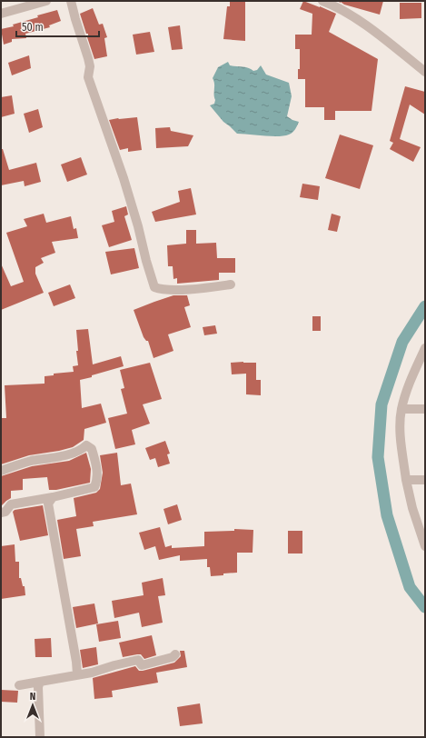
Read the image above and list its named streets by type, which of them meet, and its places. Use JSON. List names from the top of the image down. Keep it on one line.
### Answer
{"scale_bar":"50 m","north":"top"}
